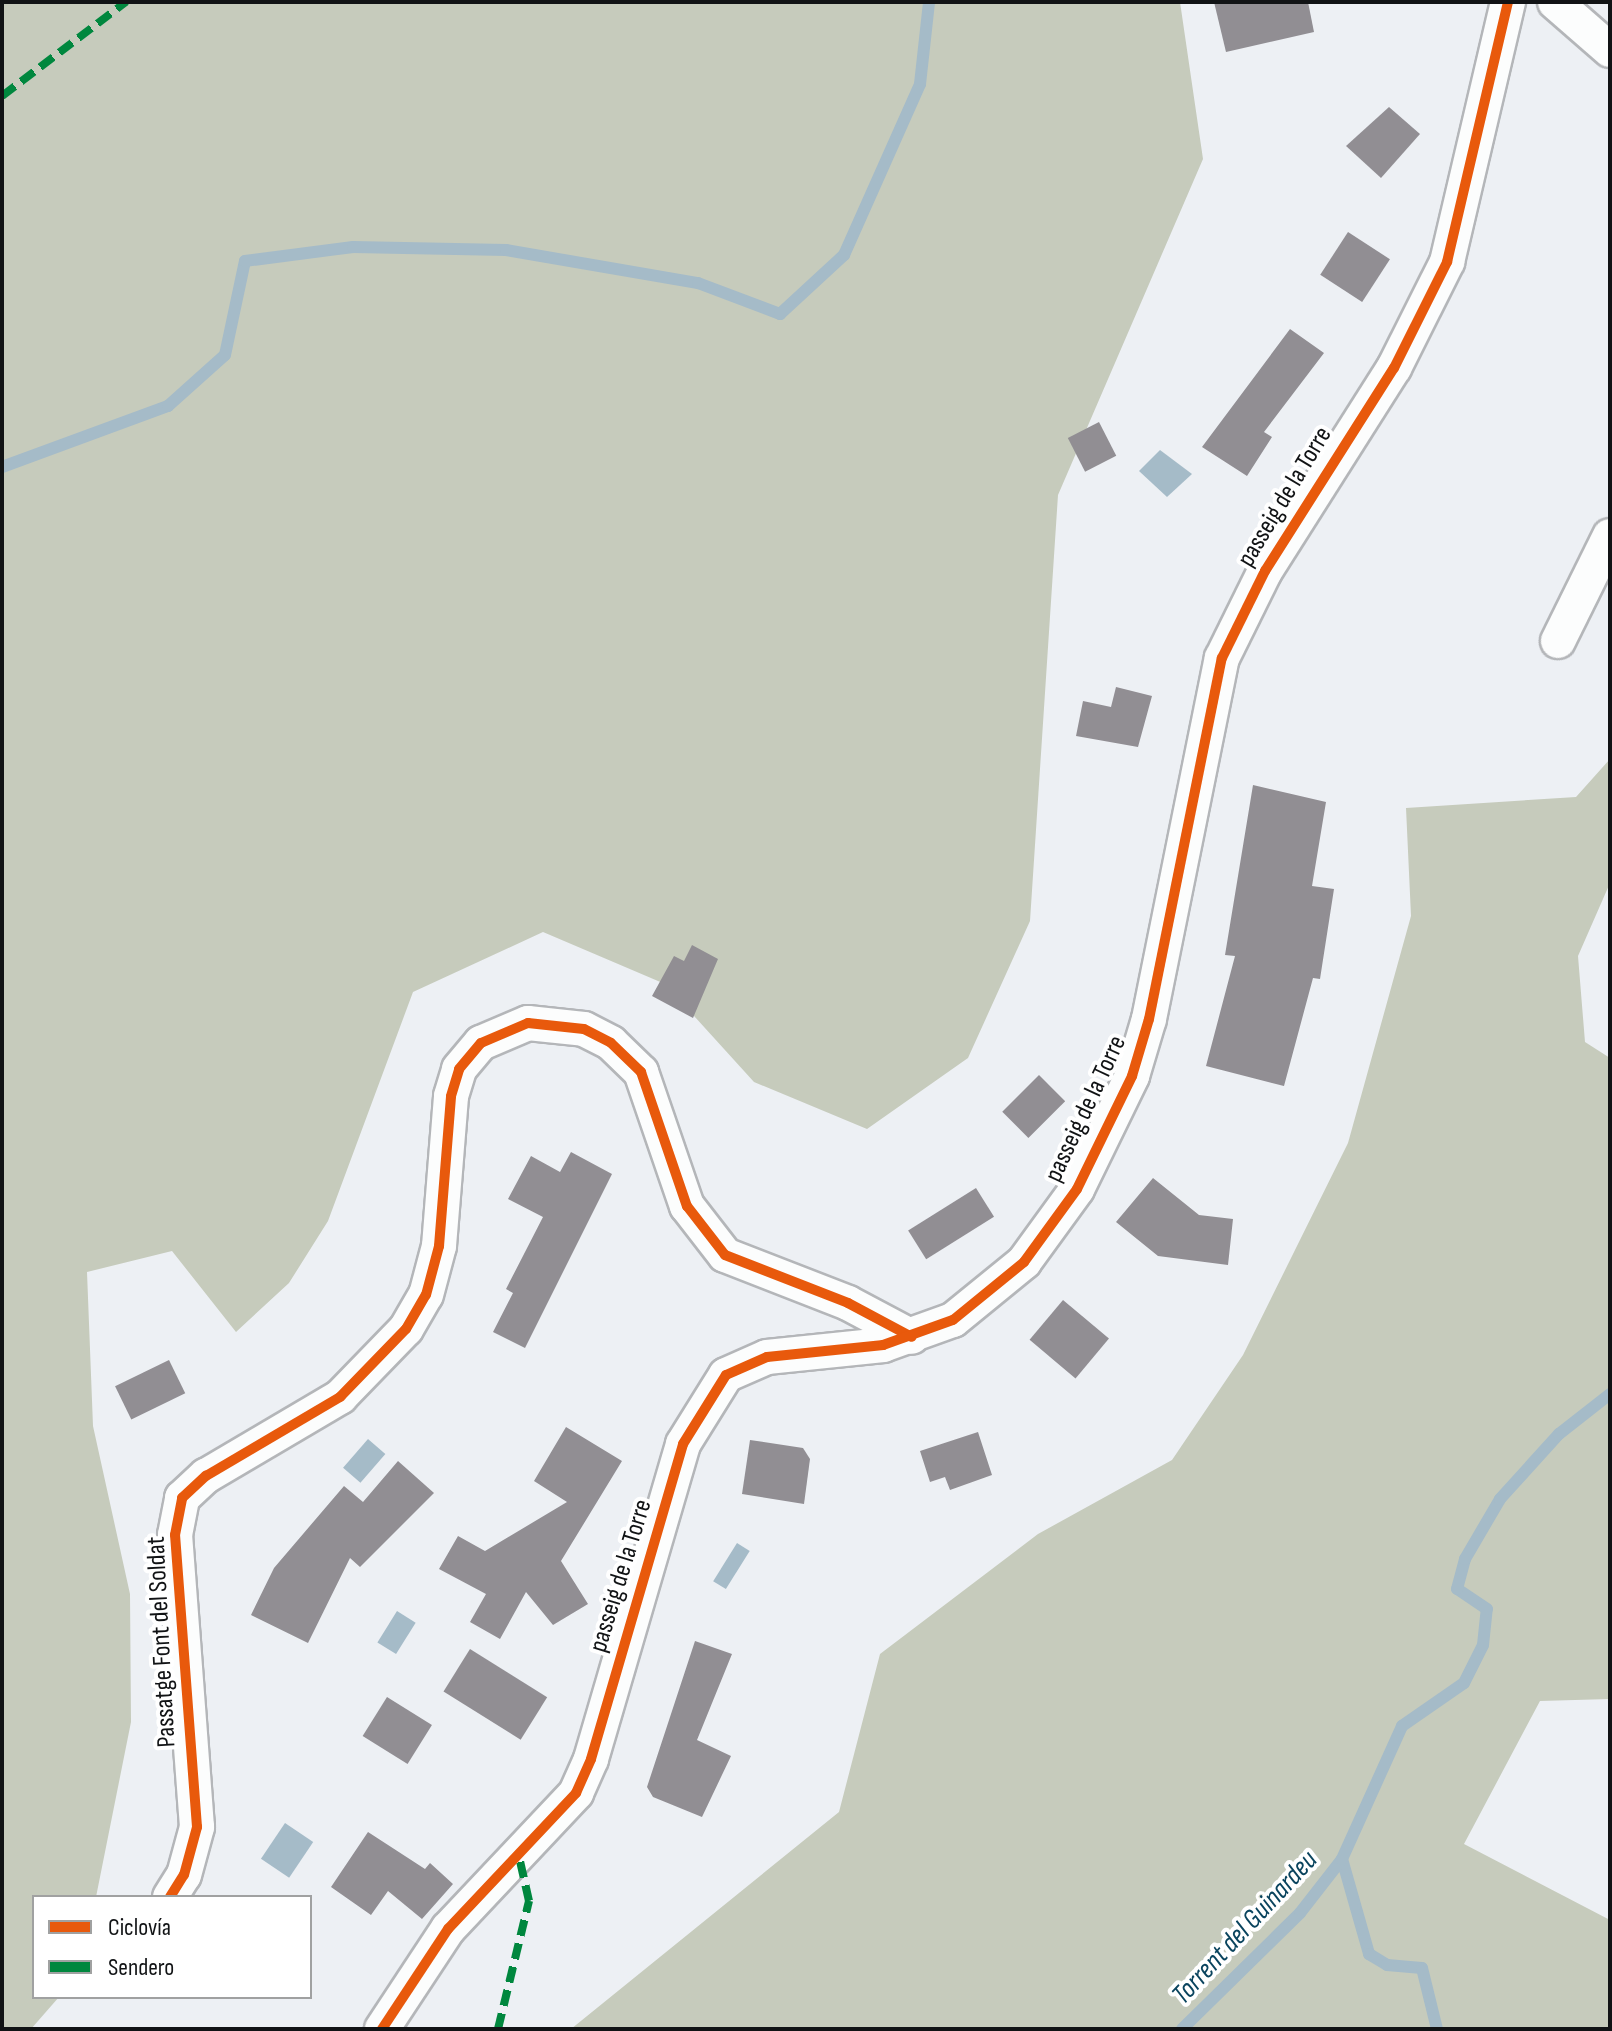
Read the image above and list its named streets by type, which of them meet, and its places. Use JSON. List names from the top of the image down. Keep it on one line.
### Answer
{"streets":{"street":["passeig de la Torre","Passatge Font del Soldat"]},"crossings":[["passeig de la Torre","Passatge Font del Soldat"]],"water":["Torrent del Guinardeu"],"legend":["Ciclovía","Sendero"]}
